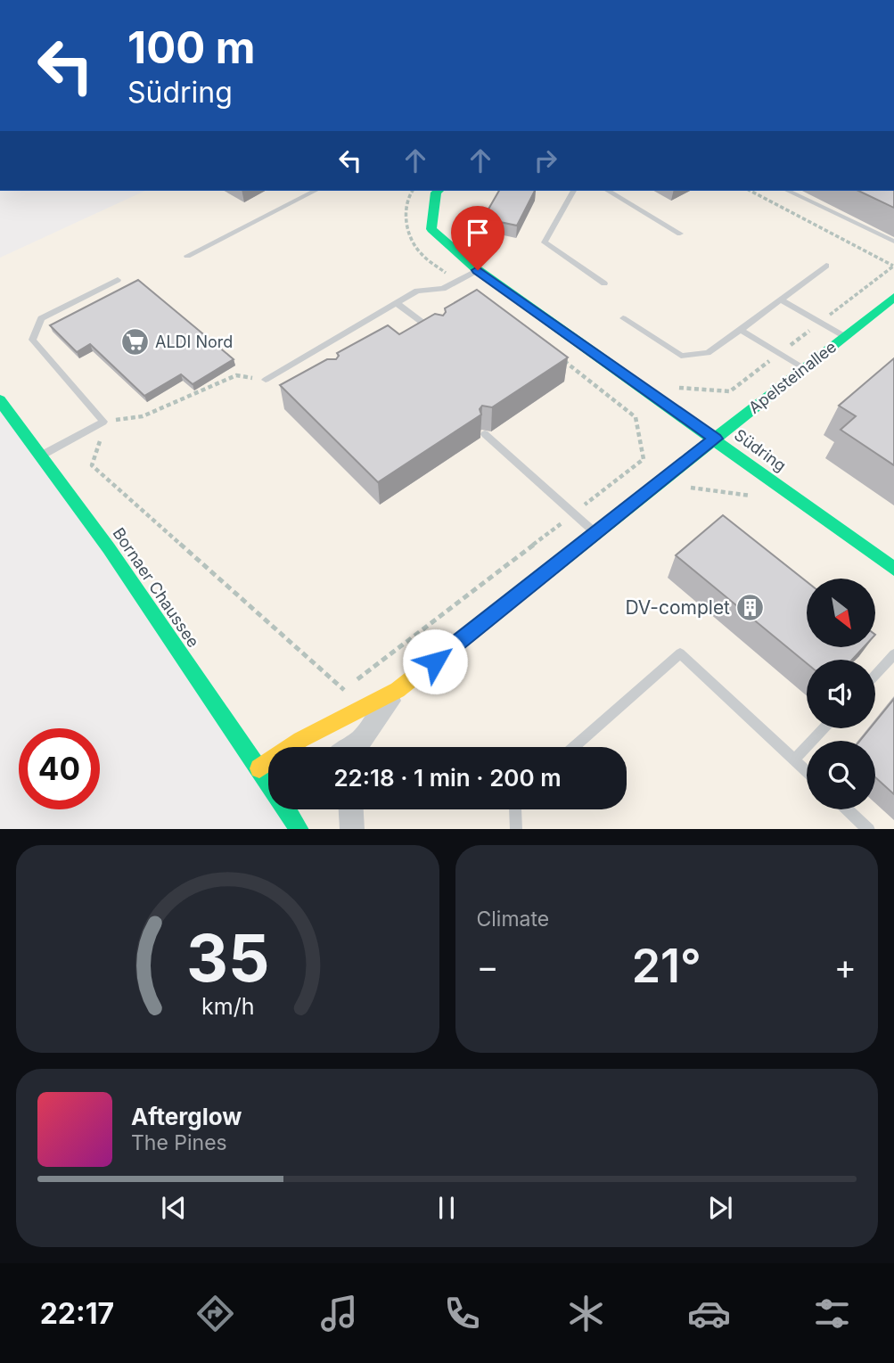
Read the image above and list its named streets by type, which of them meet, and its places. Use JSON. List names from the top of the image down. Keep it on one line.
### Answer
{"streets":{"street":["Apelsteinallee","Südring","Bornaer Chaussee"]},"crossings":[["Apelsteinallee","Südring"],["Apelsteinallee","Bornaer Chaussee"]],"places":{"supermarket":["ALDI Nord"],"building":["DV-complet"]},"north":"bottom right","page":{"turn":["100 m","Südring"],"limit":"40","trip":"22:18 · 1 min · 200 m","tile":"Climate","heat":["−","21°","+"],"song":["Afterglow","The Pines"],"tabs":"22:17","gauge":["35","km/h"]}}
